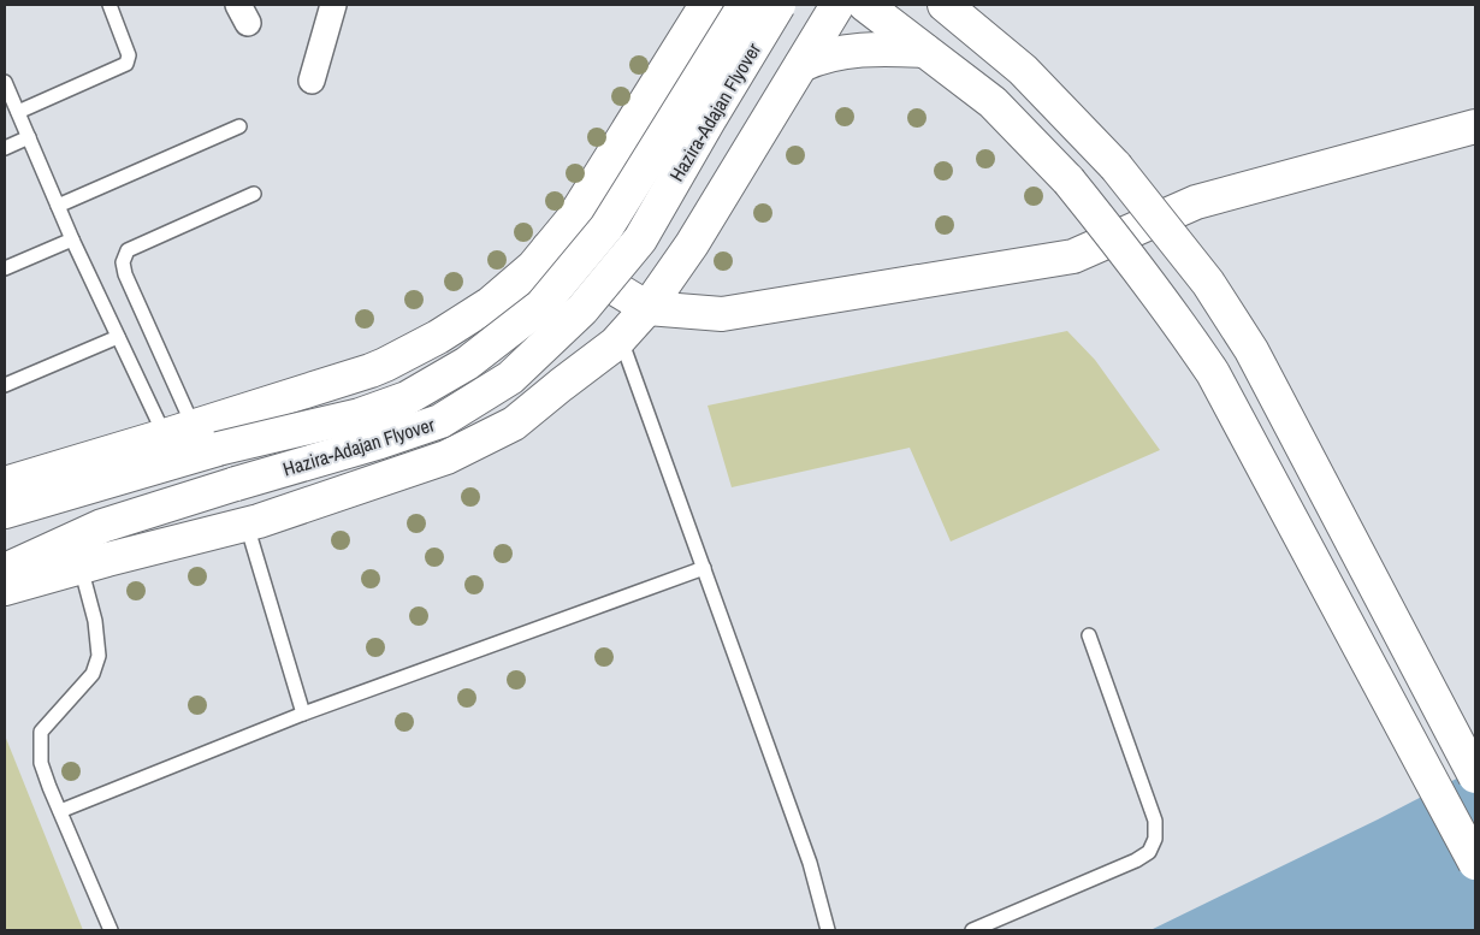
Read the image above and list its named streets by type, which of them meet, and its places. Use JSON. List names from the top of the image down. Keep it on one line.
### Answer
{"streets":{"main road":["Hazira-Adajan Flyover"]}}
